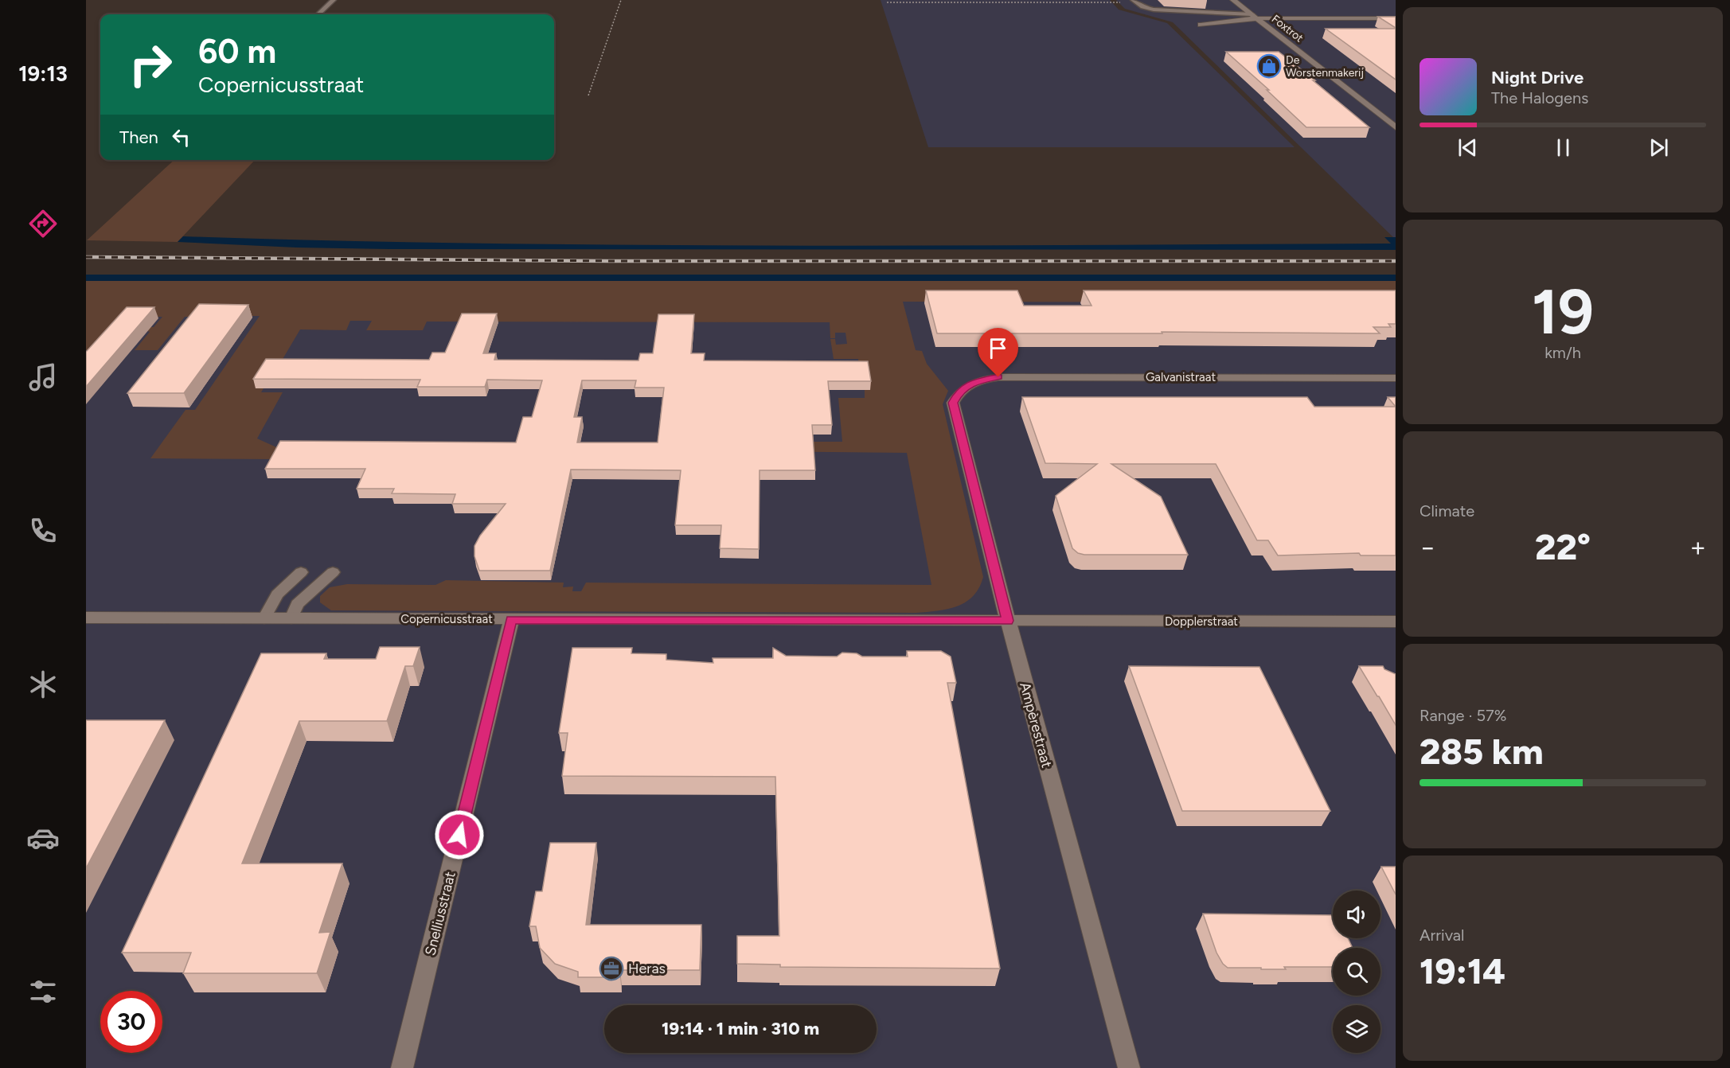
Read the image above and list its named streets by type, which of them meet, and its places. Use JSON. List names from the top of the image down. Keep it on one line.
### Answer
{"streets":{"street":["Foxtrot","Galvanistraat","Copernicusstraat","Dopplerstraat","Ampèrestraat","Snelliusstraat"]},"crossings":[["Galvanistraat","Ampèrestraat"],["Copernicusstraat","Dopplerstraat"],["Copernicusstraat","Ampèrestraat"],["Copernicusstraat","Snelliusstraat"],["Dopplerstraat","Ampèrestraat"]],"places":{"shop":["De Worstenmakerij"],"office":["Heras"]},"page":{"tabs":"19:13","turn":["60 m","Copernicusstraat"],"song":["Night Drive","The Halogens"],"then":"Then","tile":[["19","km/h"],"Climate",["Range · 57%","285 km"],["Arrival","19:14"]],"heat":["−","22°","+"],"limit":"30","trip":"19:14 · 1 min · 310 m"}}
